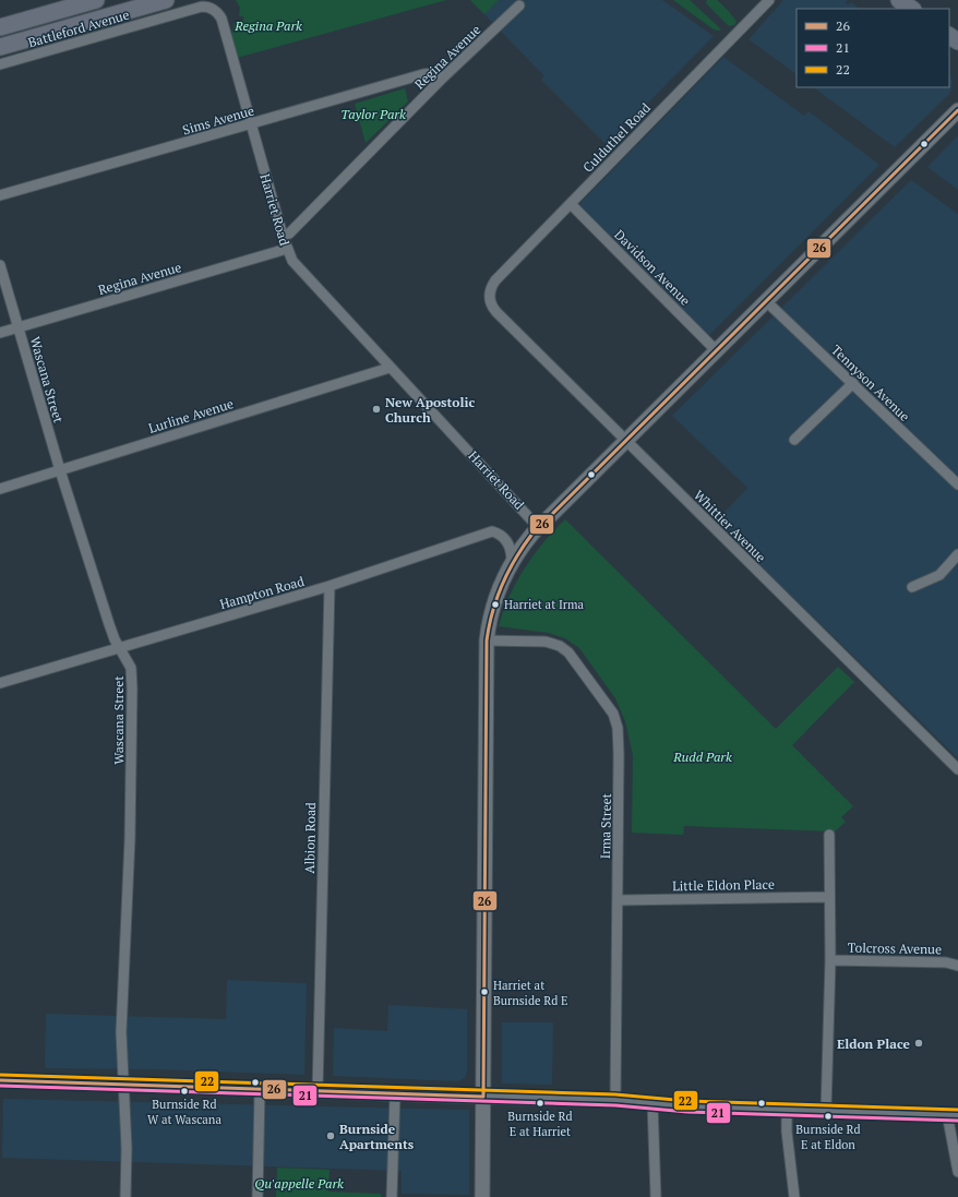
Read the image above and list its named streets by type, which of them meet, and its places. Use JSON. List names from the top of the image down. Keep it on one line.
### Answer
{"streets":{"street":["Battleford Avenue","Regina Avenue","Sims Avenue","Culduthel Road","Harriet Road","Davidson Avenue","Wascana Street","Tennyson Avenue","Lurline Avenue","Whittier Avenue","Hampton Road","Irma Street","Albion Road","Little Eldon Place","Tolcross Avenue"]},"crossings":[["Battleford Avenue","Harriet Road"],["Regina Avenue","Sims Avenue"],["Regina Avenue","Harriet Road"],["Regina Avenue","Wascana Street"],["Sims Avenue","Harriet Road"],["Culduthel Road","Davidson Avenue"],["Culduthel Road","Whittier Avenue"],["Harriet Road","Lurline Avenue"],["Wascana Street","Lurline Avenue"],["Wascana Street","Hampton Road"],["Hampton Road","Albion Road"],["Irma Street","Little Eldon Place"]],"parks":["Regina Park","Taylor Park","Rudd Park","Qu'appelle Park"],"places":["New Apostolic Church","Harriet at Irma","Harriet at Burnside Rd E","Eldon Place","Burnside Rd W at Wascana","Burnside Rd E at Harriet","Burnside Rd E at Eldon","Burnside Apartments"],"lines":["transit line 26","transit line 22","transit line 21"],"legend":["26","21","22"]}
